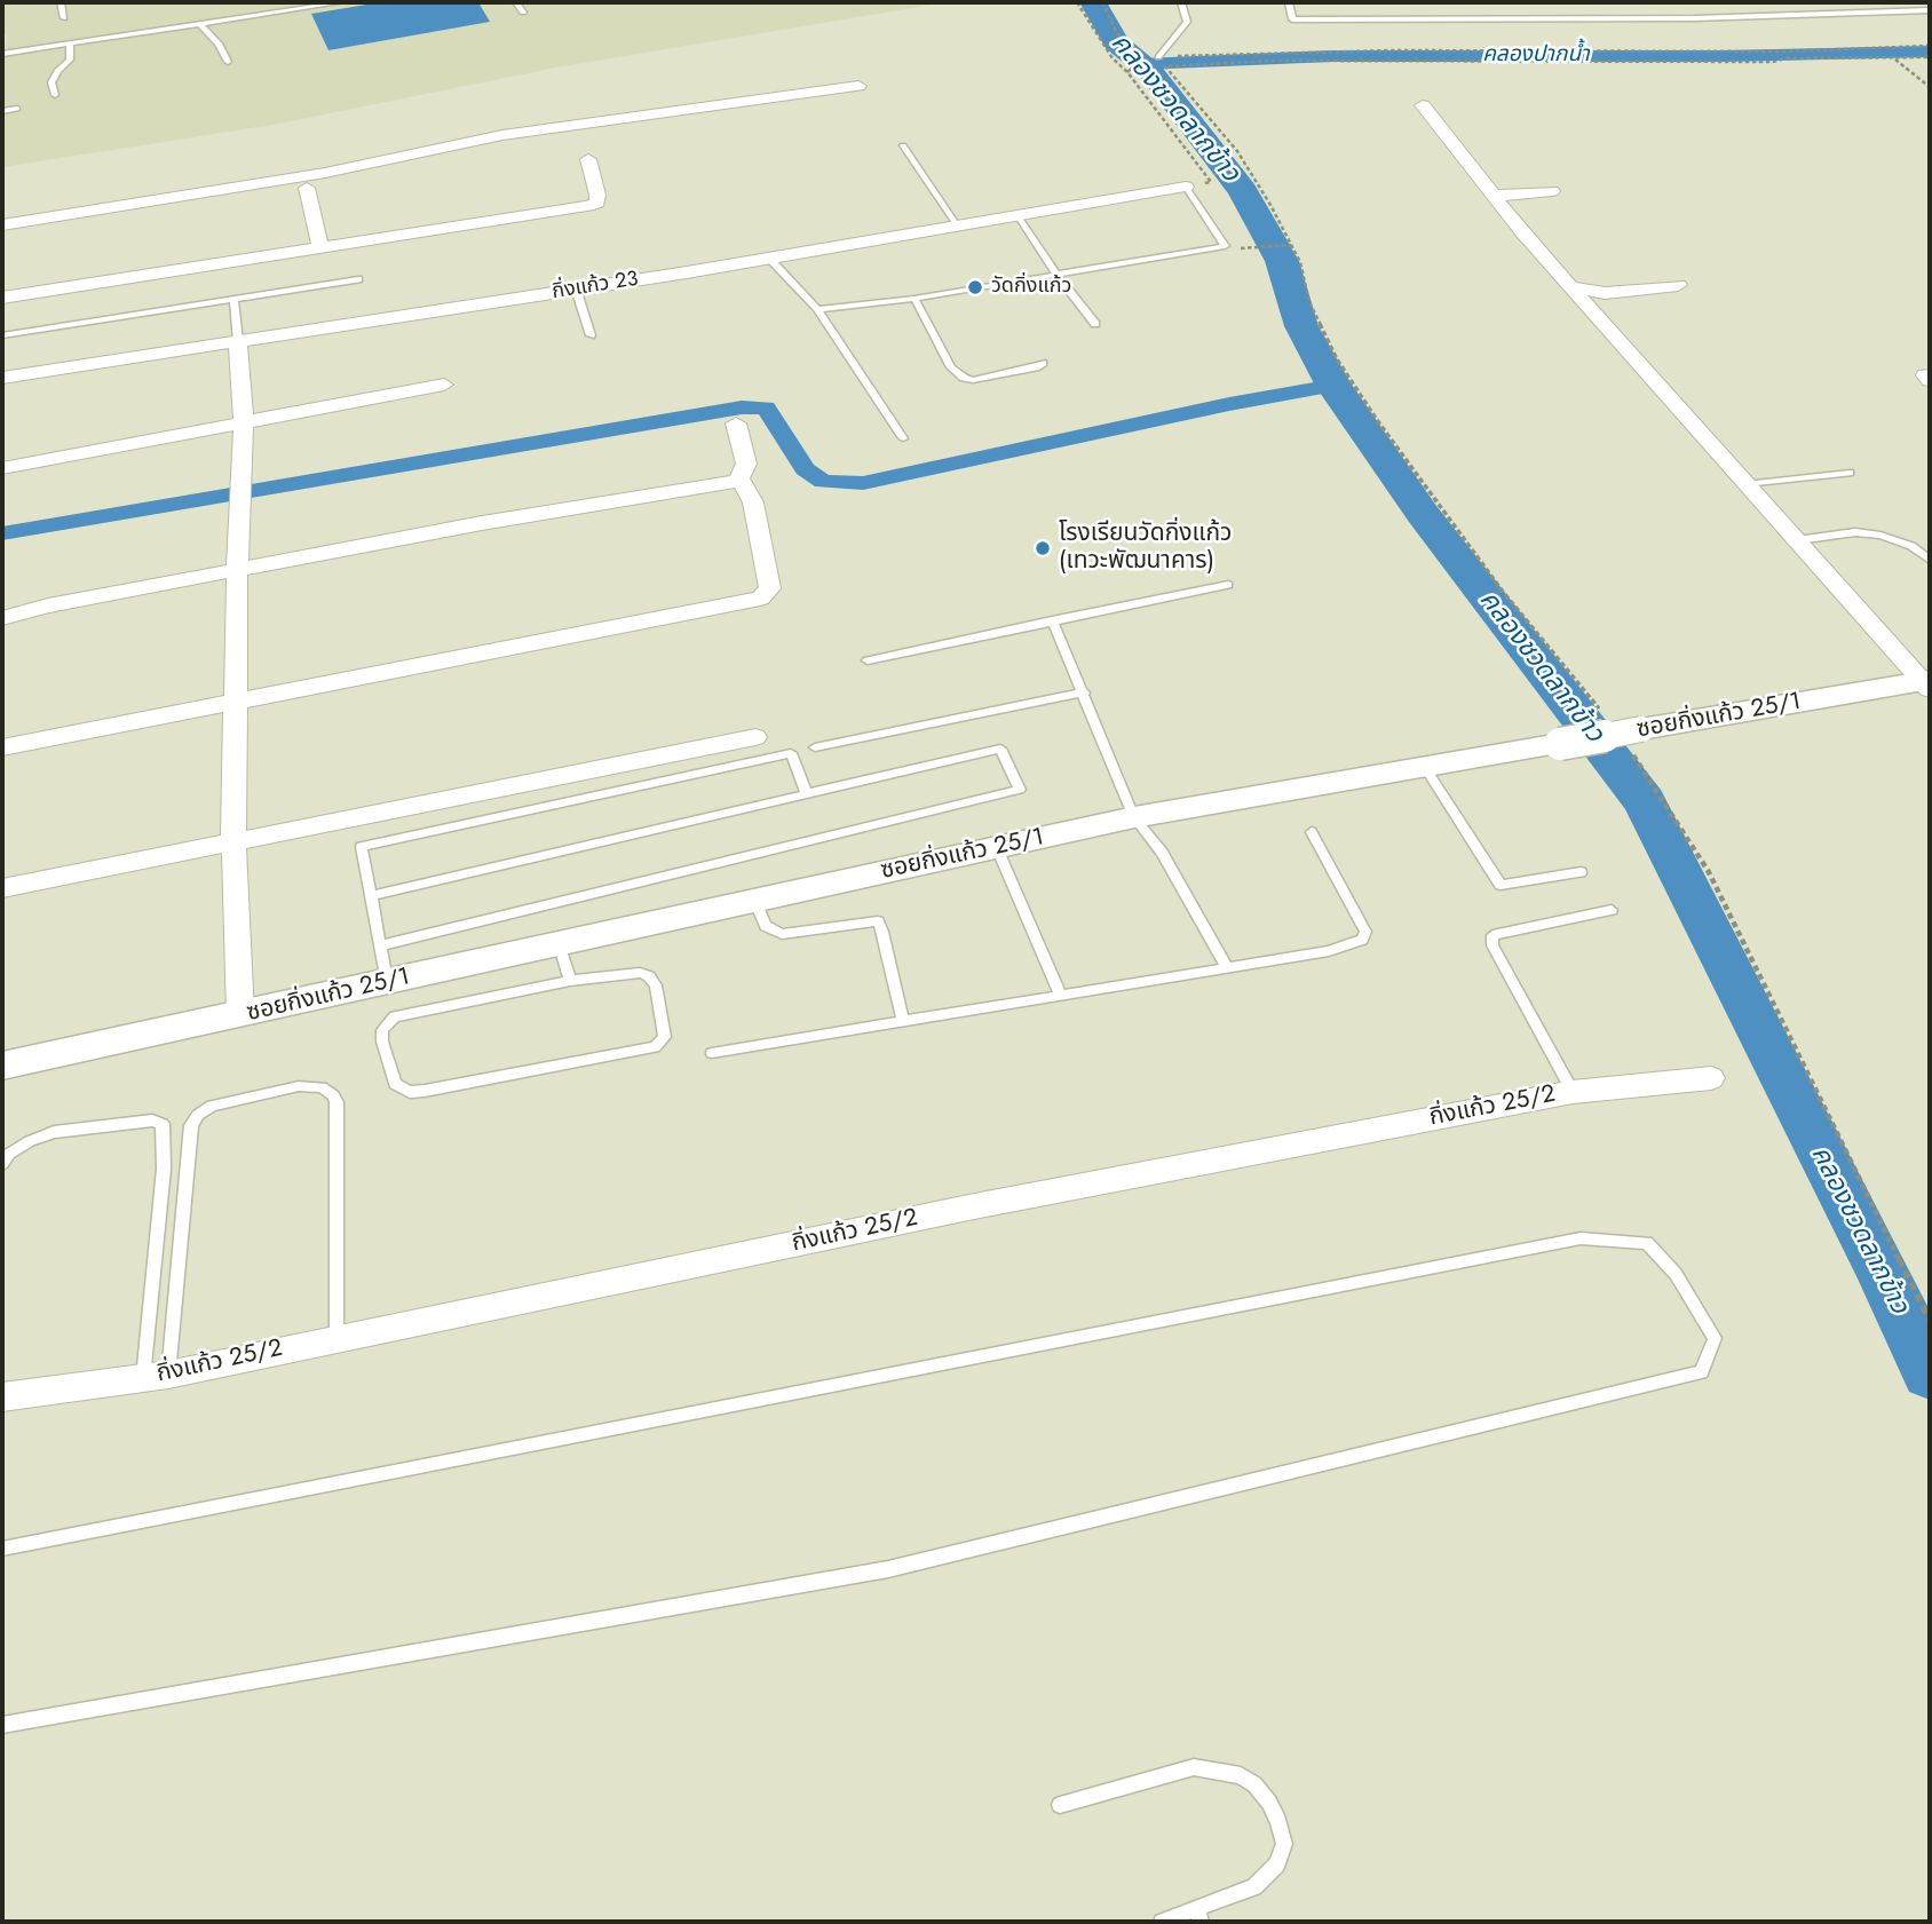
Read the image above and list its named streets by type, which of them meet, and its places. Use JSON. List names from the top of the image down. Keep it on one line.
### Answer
{"streets":{"street":["กิ่งแก้ว 23","ซอยกิ่งแก้ว 25/1","กิ่งแก้ว 25/2"]},"water":["คลองปากน้ำ","คลองชวดลากข้าว"],"places":["วัดกิ่งแก้ว","โรงเรียนวัดกิ่งแก้ว (เทวะพัฒนาคาร)"]}
